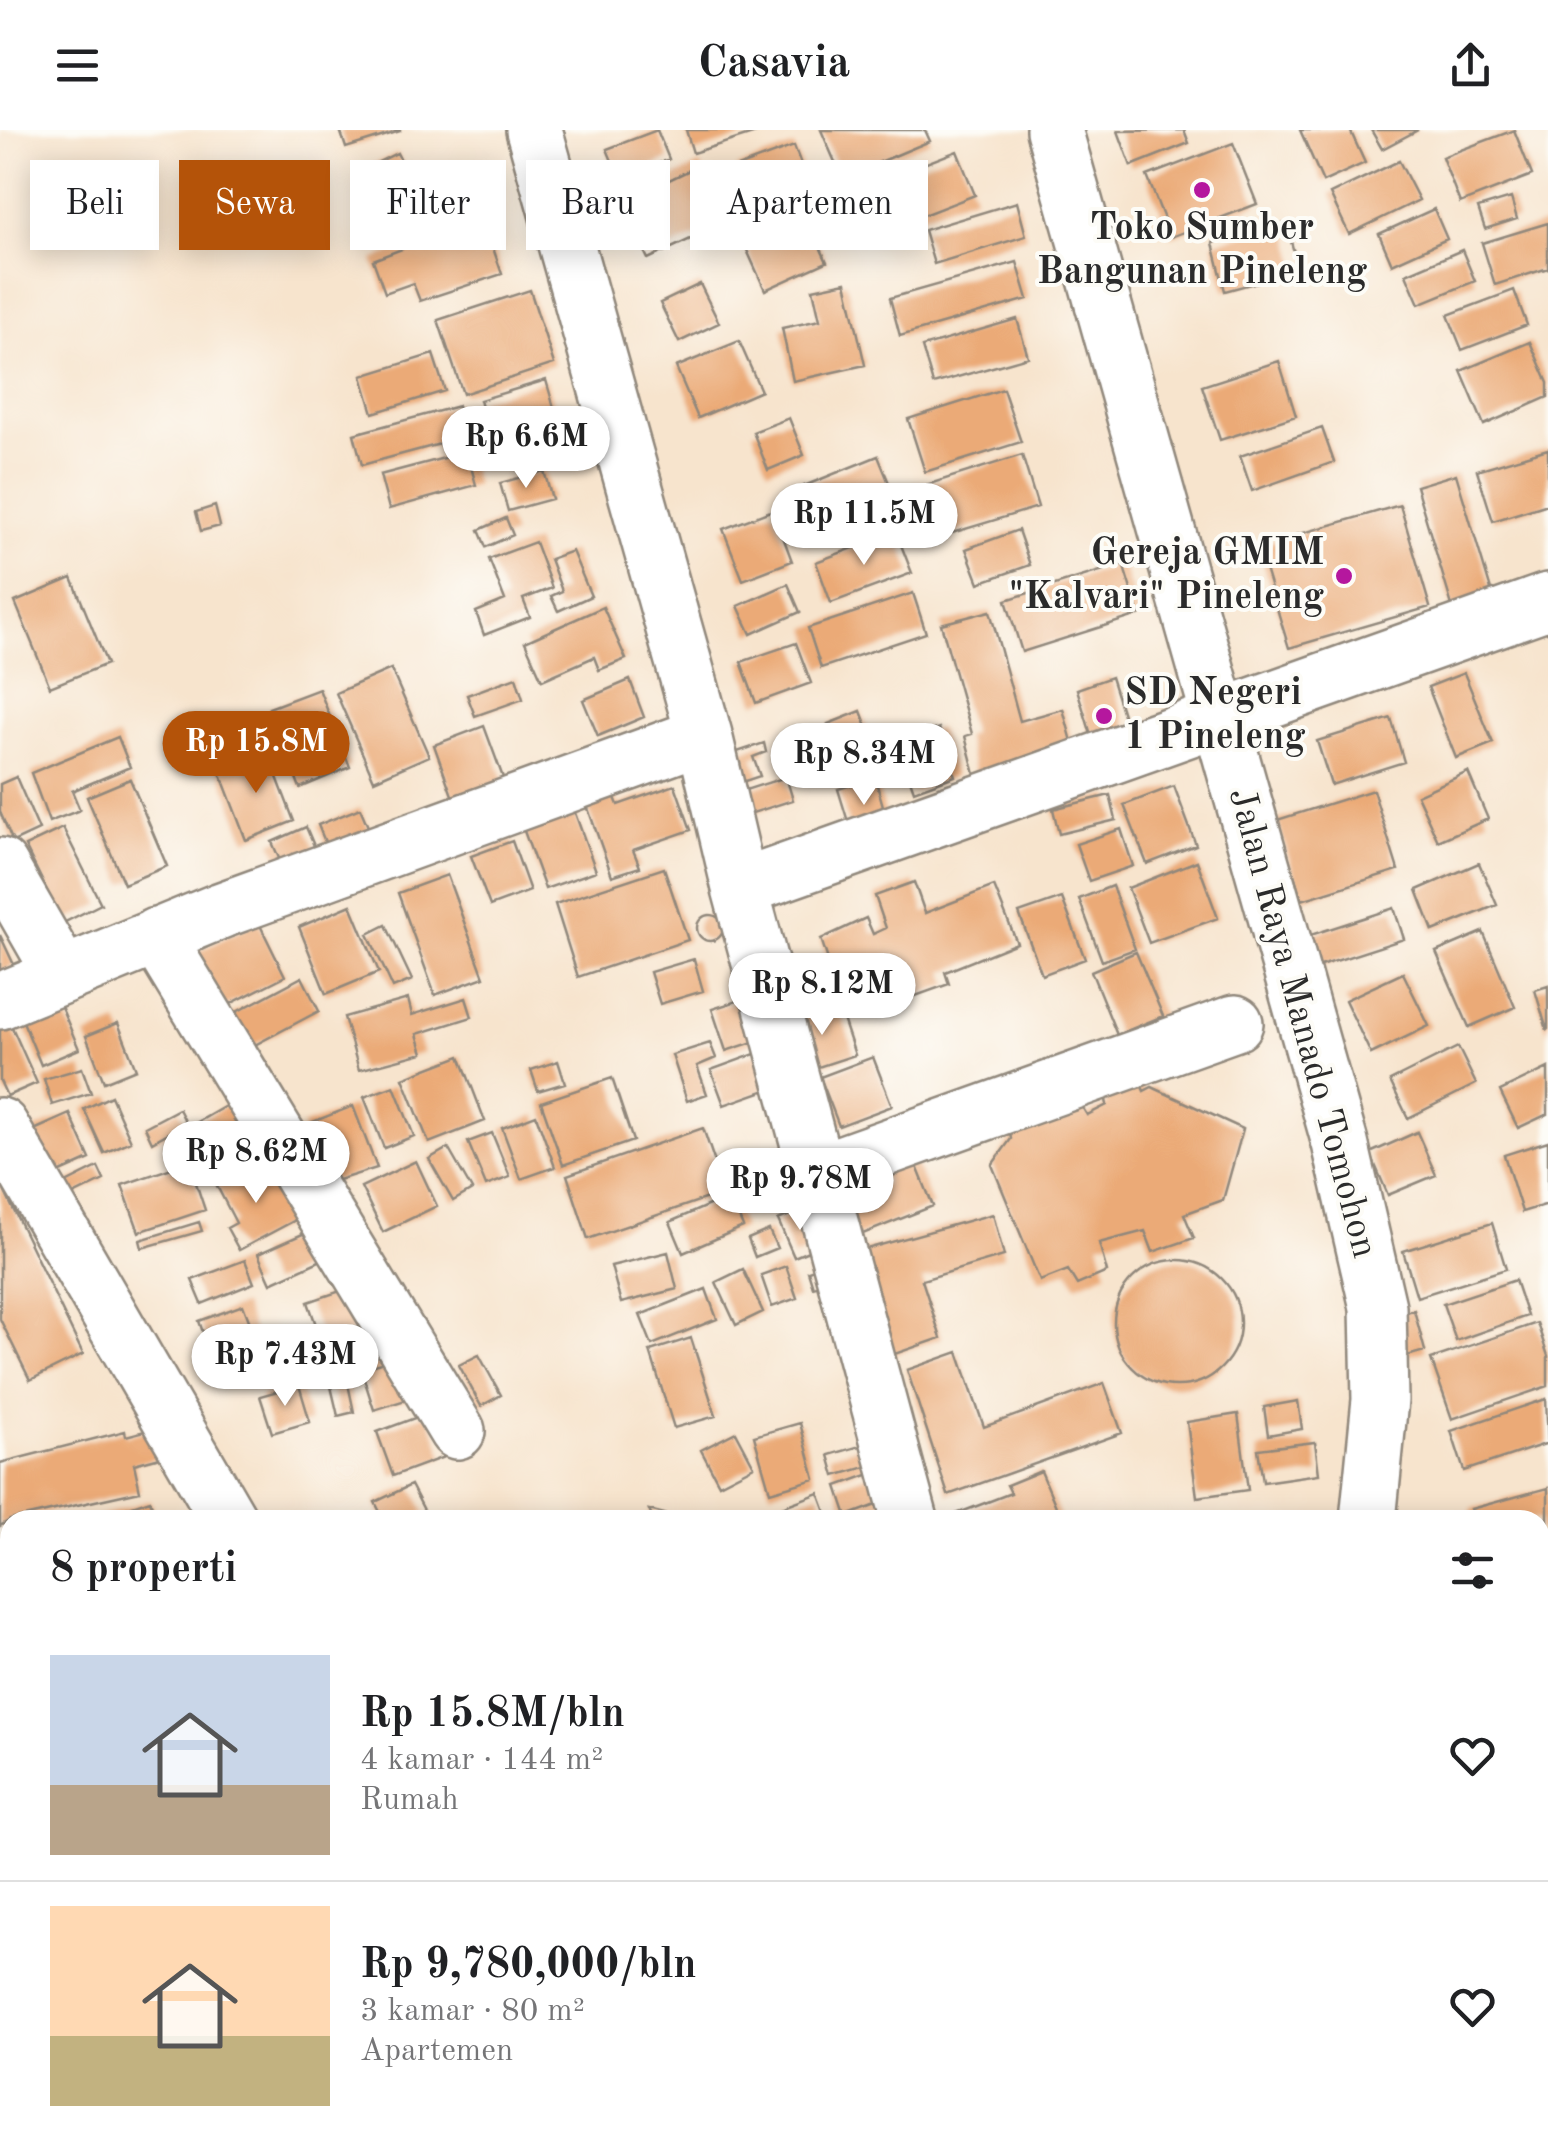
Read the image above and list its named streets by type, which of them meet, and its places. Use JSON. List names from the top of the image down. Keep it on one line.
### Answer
{"streets":{"main road":["Jalan Raya Manado Tomohon"]},"places":["Toko Sumber Bangunan Pineleng","Gereja GMIM \"Kalvari\" Pineleng","SD Negeri 1 Pineleng"],"page":{"header":"Casavia","chip":["Beli","Sewa","Filter","Baru","Apartemen"],"price":["Rp 6.6M","Rp 11.5M","Rp 15.8M","Rp 8.34M","Rp 8.12M","Rp 8.62M","Rp 9.78M","Rp 7.43M"],"heading":"8 properti","list":[{"name":"Rp 15.8M/bln","note":"4 kamar · 144 m² · Rumah"},{"name":"Rp 9,780,000/bln","note":"3 kamar · 80 m² · Apartemen"}]}}
